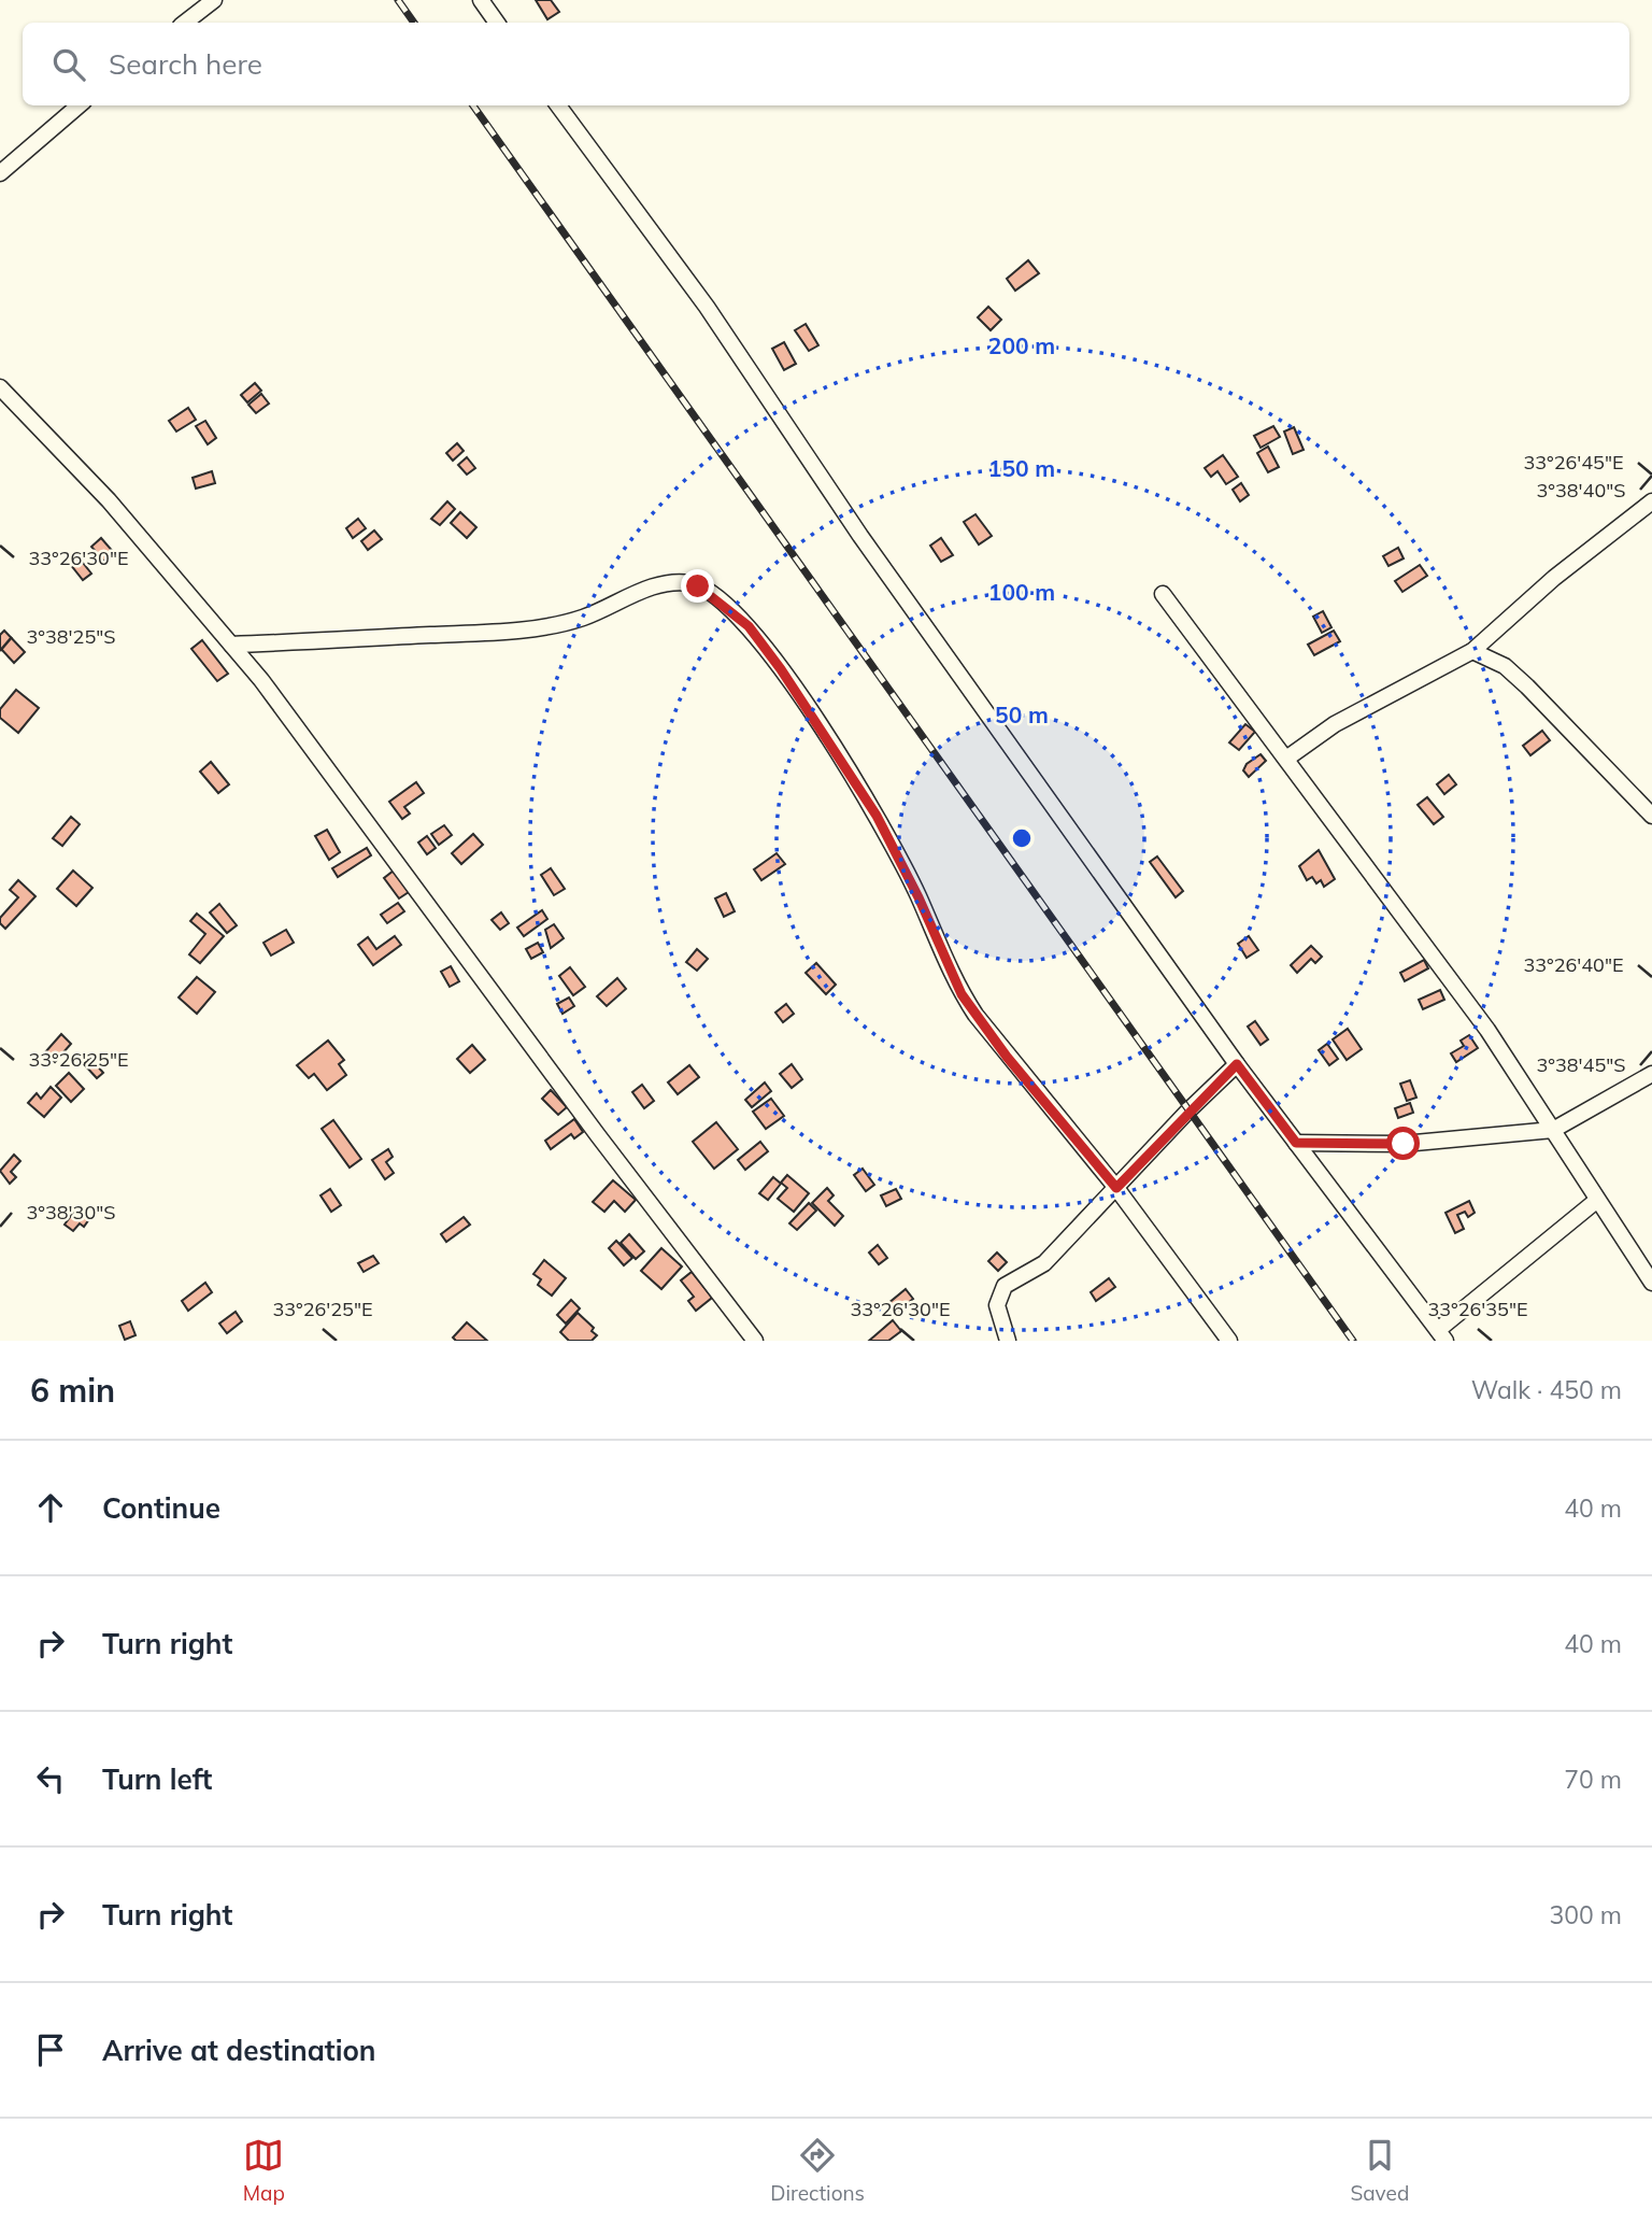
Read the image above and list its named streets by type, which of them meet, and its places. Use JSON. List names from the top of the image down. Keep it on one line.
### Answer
{"page":{"search":"Search here","heading":["6 min","Walk · 450 m"],"list":[["Continue","40 m"],["Turn right","40 m"],["Turn left","70 m"],["Turn right","300 m"],"Arrive at destination"],"nav":["Map","Directions","Saved"]},"coordinates":["33°26'45\"E","3°38'40\"S","33°26'30\"E","3°38'25\"S","33°26'40\"E","33°26'25\"E","3°38'45\"S","3°38'30\"S","33°26'35\"E"],"rings":["200 m","150 m","100 m","50 m"]}
